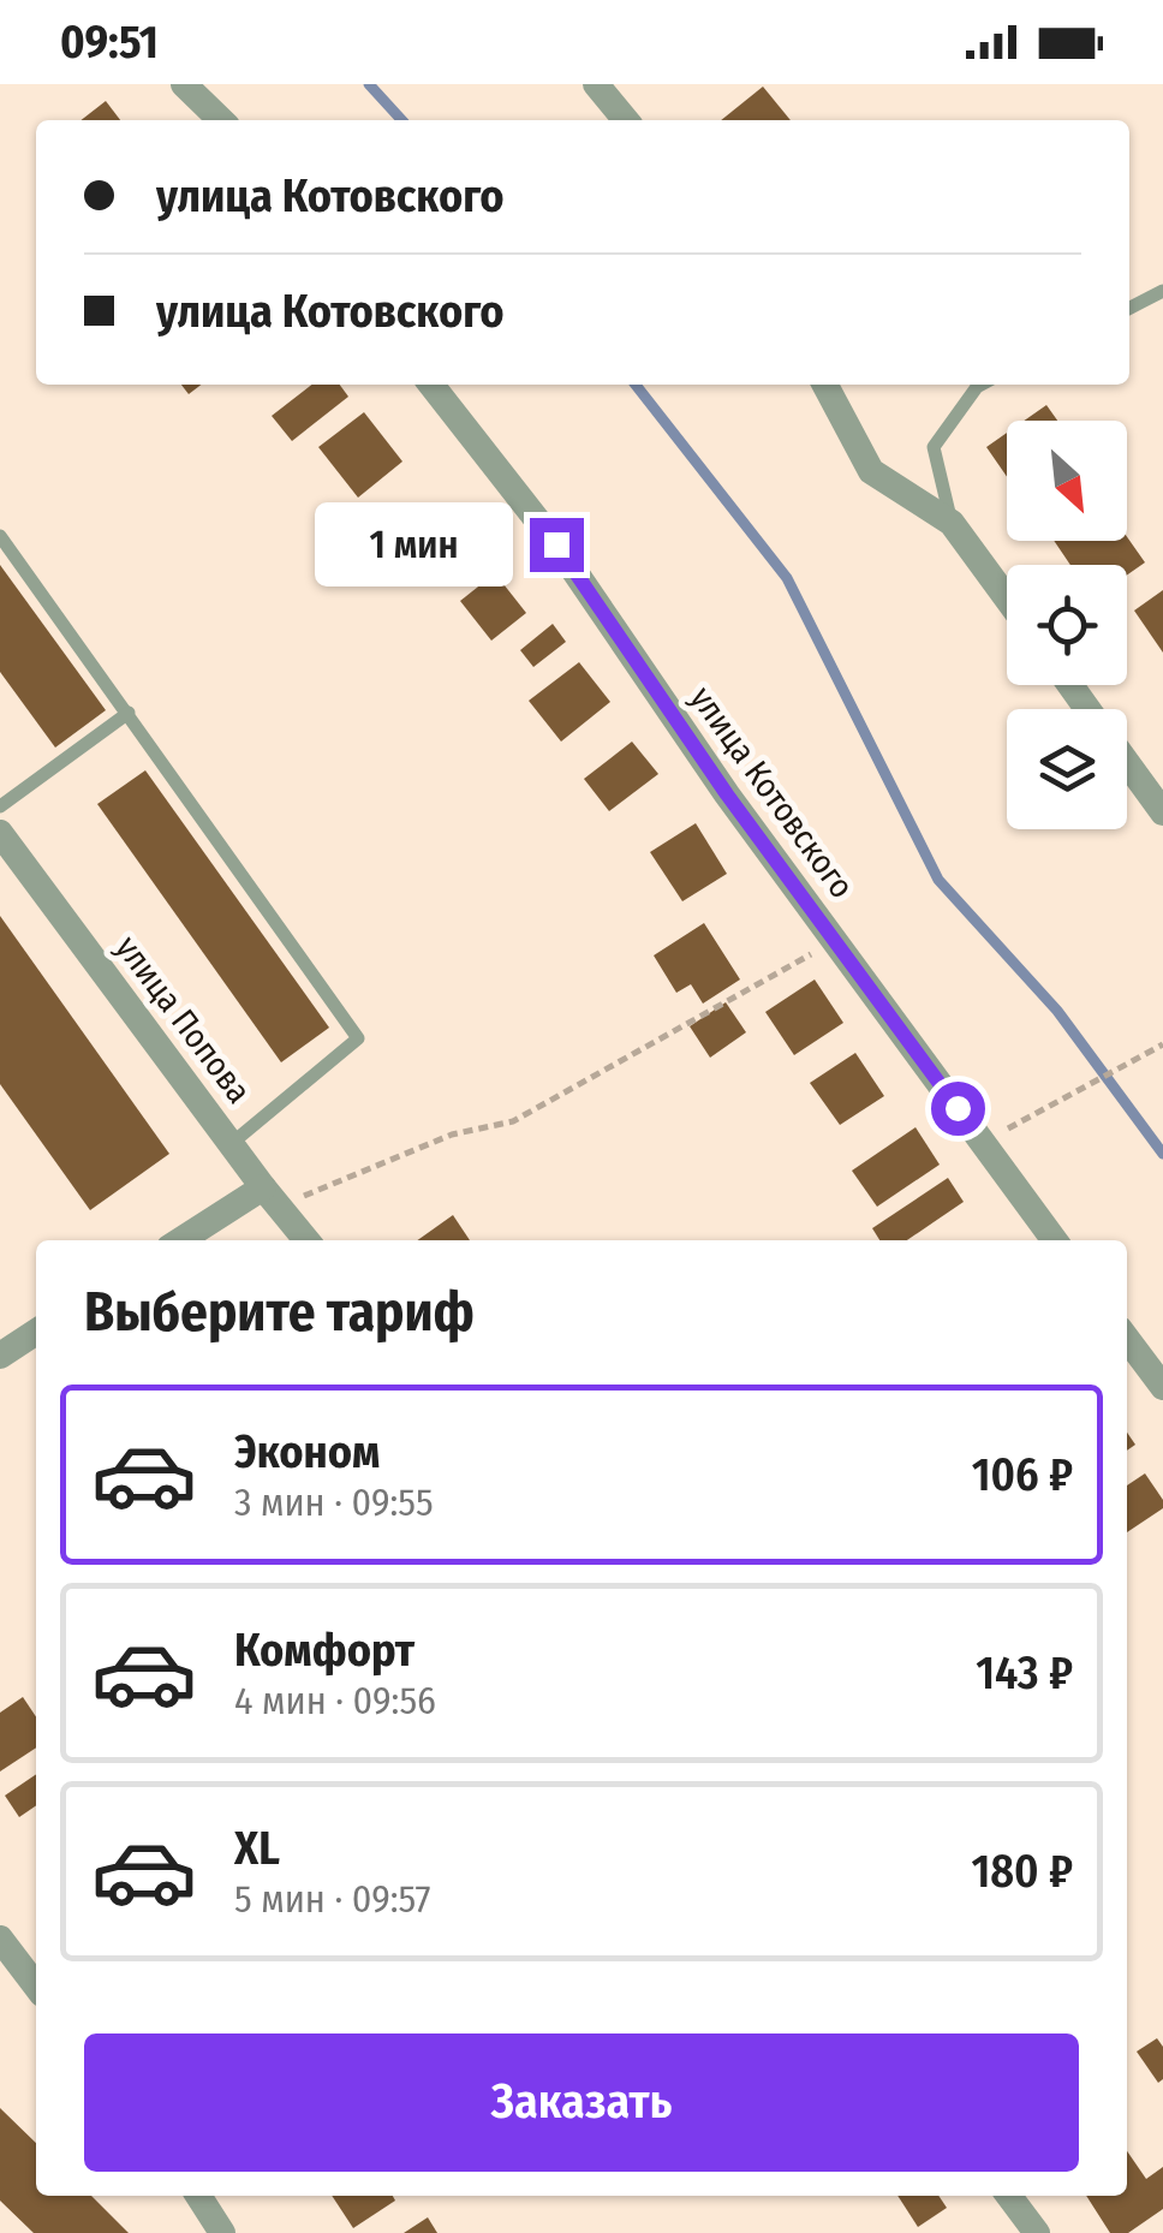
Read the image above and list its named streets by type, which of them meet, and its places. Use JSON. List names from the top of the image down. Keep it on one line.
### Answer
{"streets":{"street":["улица Котовского","улица Попова"]},"north":"bottom right","page":{"status":"09:51","banner":["улица Котовского","улица Котовского"],"bubble":"1 мин","heading":"Выберите тариф","list":[{"name":"Эконом","note":"3 мин · 09:55","value":"106 ₽"},{"name":"Комфорт","note":"4 мин · 09:56","value":"143 ₽"},{"name":"XL","note":"5 мин · 09:57","value":"180 ₽"}],"buttons":"Заказать"}}
